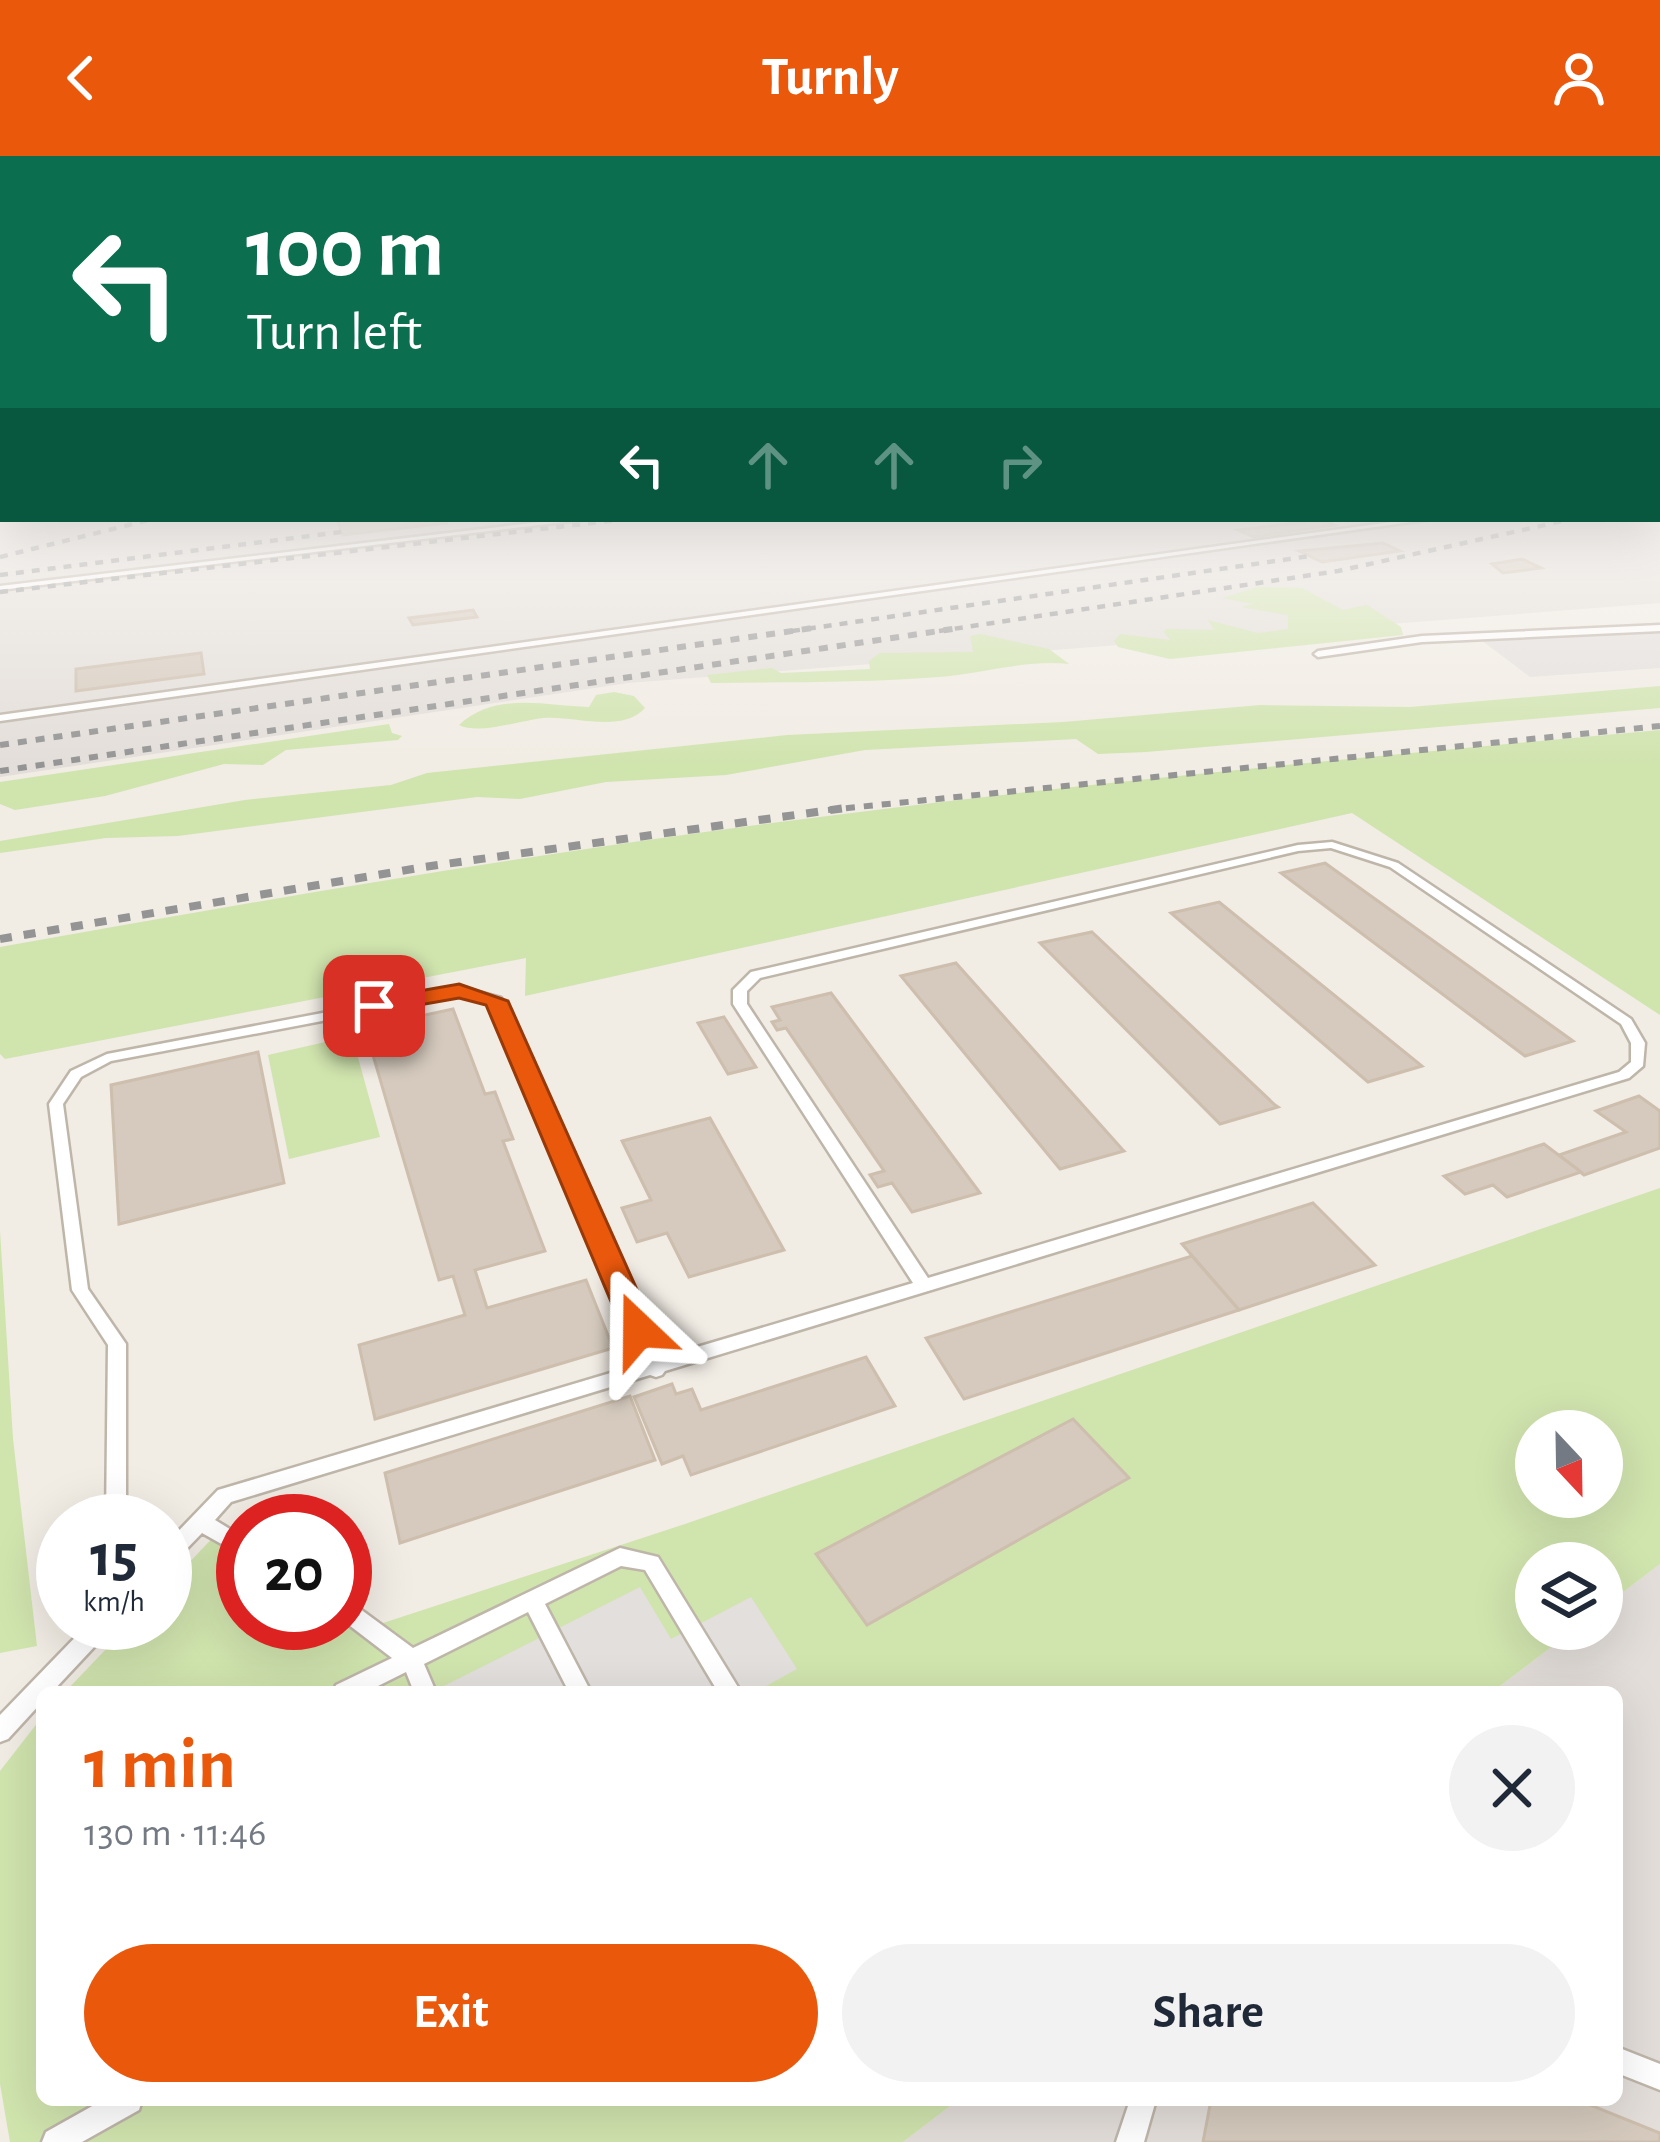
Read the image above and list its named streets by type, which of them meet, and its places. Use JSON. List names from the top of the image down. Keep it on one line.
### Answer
{"north":"bottom","page":{"header":"Turnly","turn":["100 m","Turn left"],"speed":"15 km/h","limit":"20","heading":["1 min","130 m · 11:46"],"buttons":["Exit","Share"]}}
